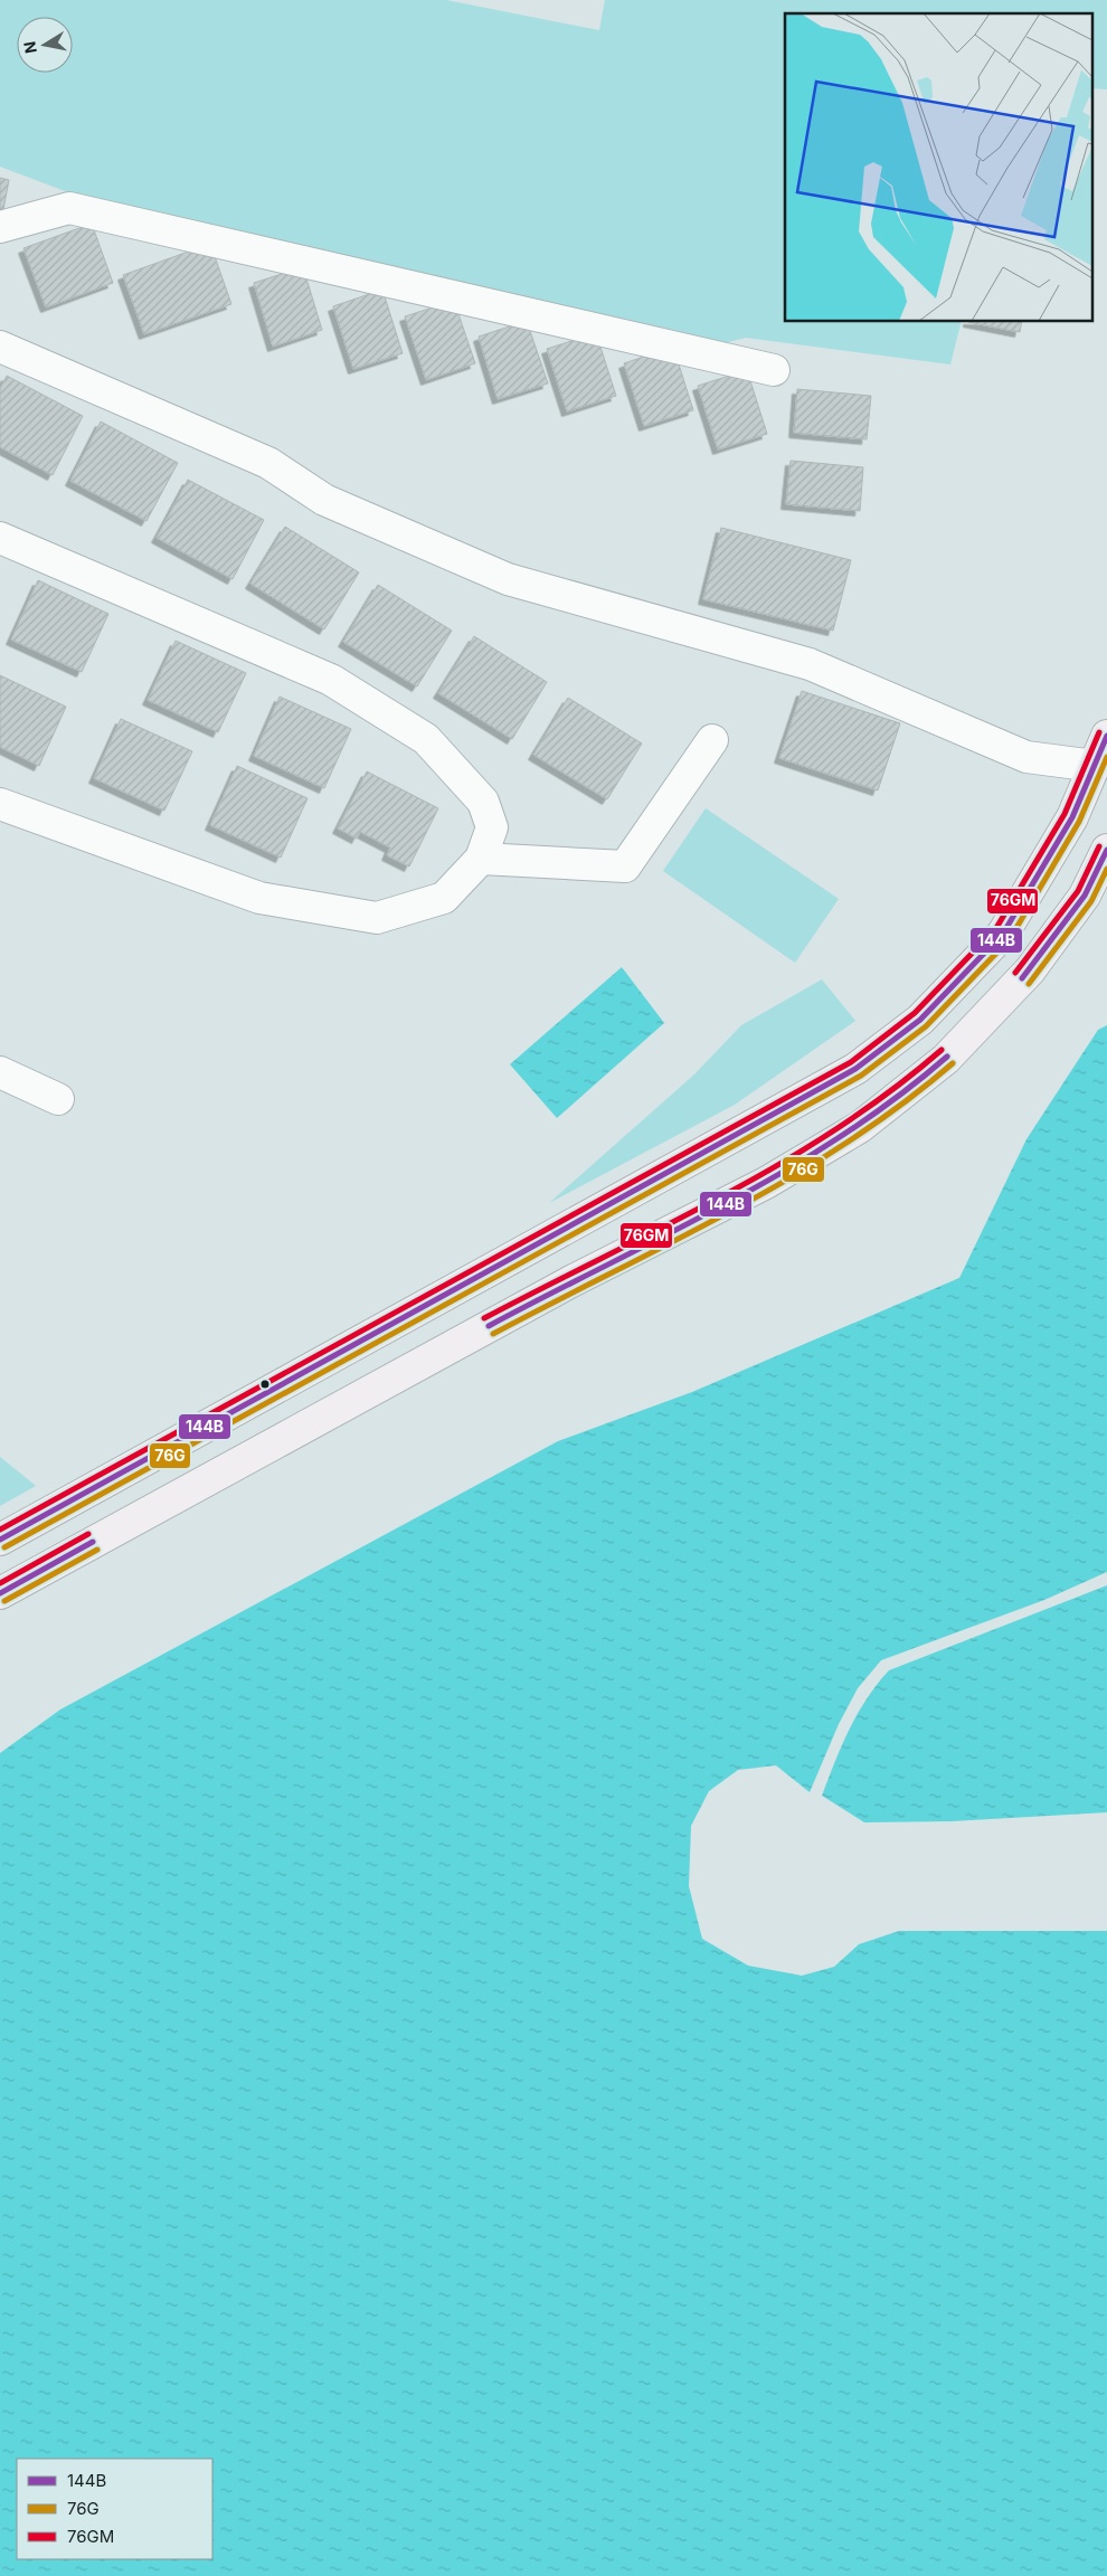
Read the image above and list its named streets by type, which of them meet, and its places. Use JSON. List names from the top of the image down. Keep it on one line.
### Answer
{"lines":["transit line 76GM","transit line 144B","transit line 76G"],"legend":["144B","76G","76GM"],"north":"left"}
